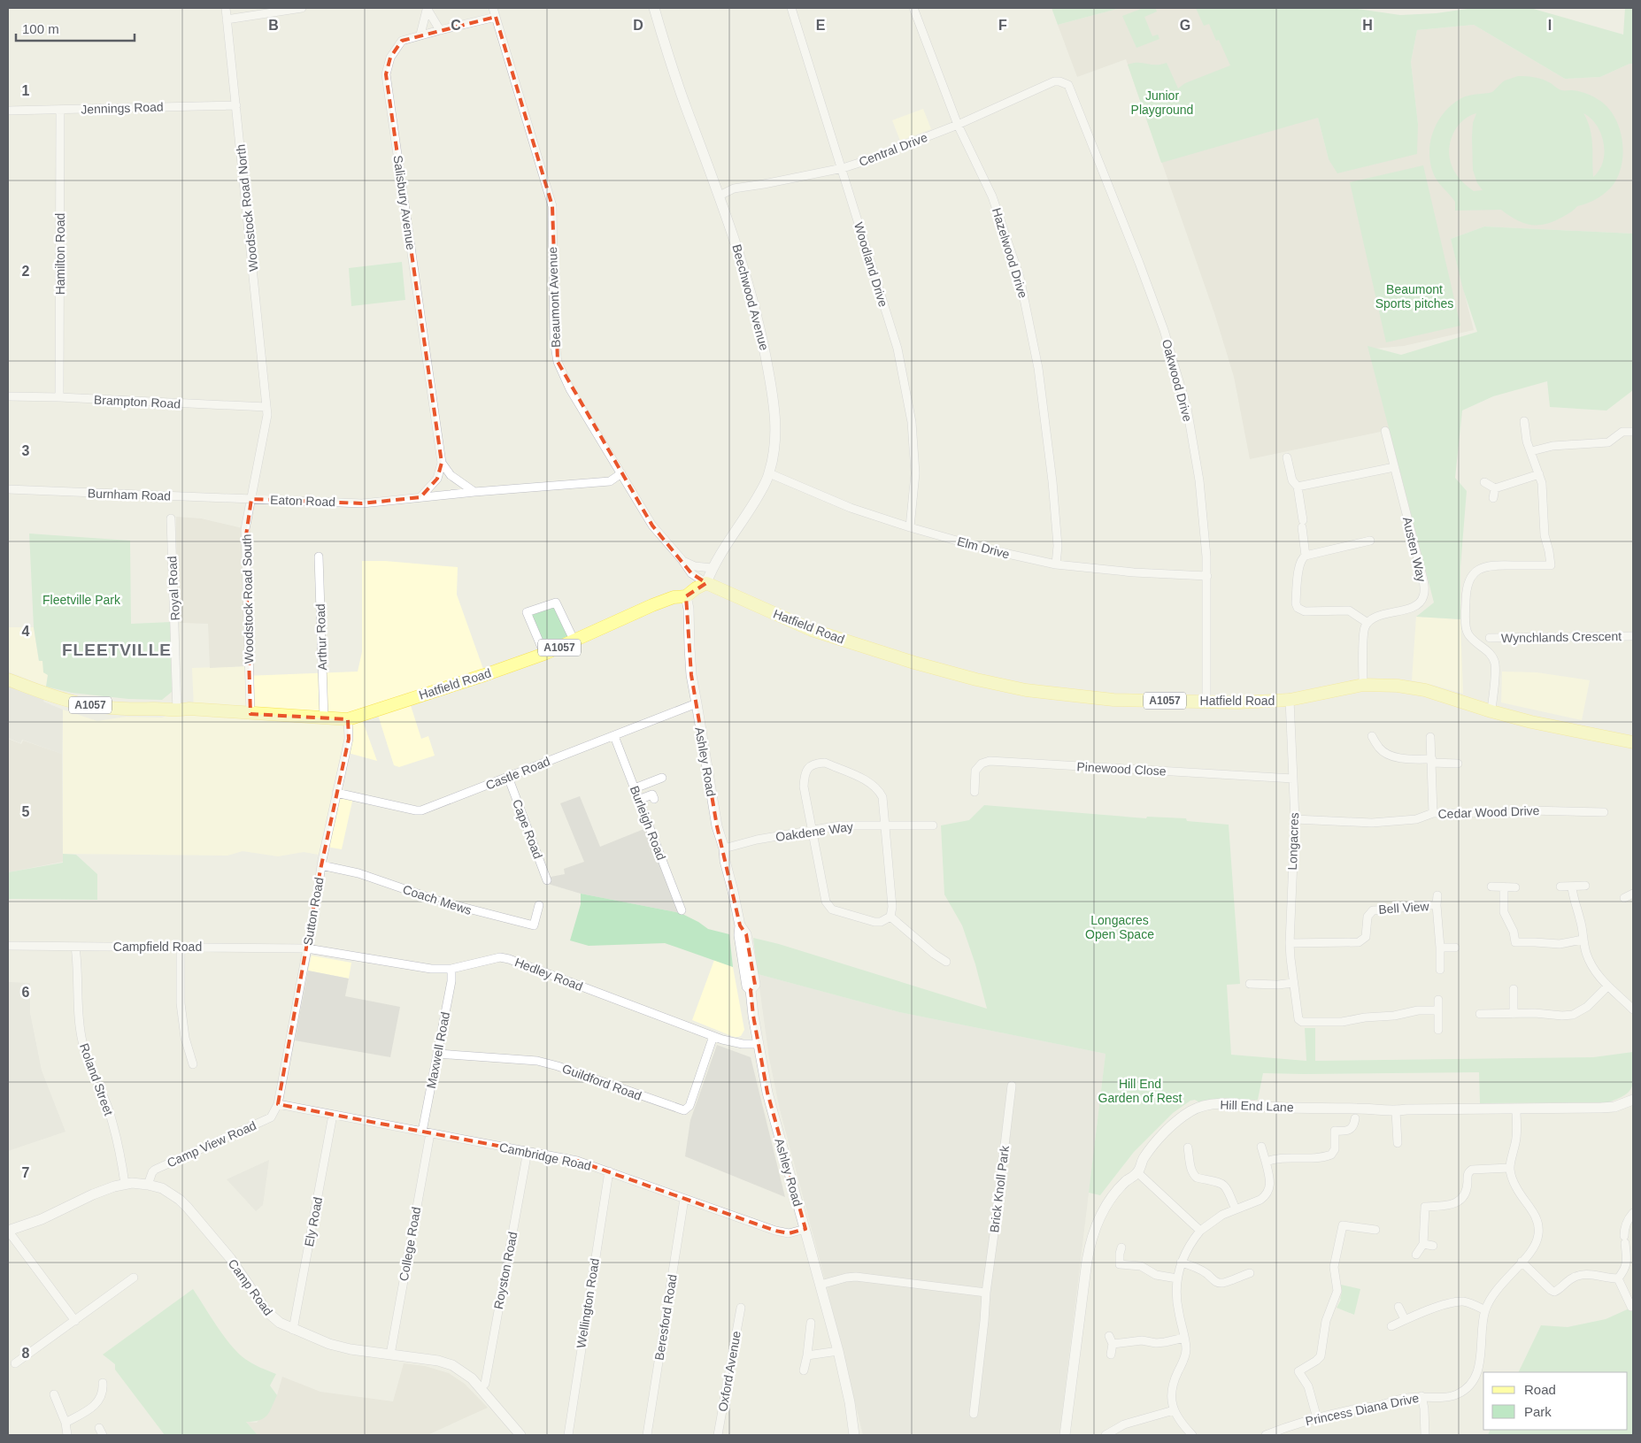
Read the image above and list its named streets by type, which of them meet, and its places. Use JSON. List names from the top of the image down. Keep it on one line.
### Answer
{"streets":{"main road":["Hatfield Road","A1057"],"street":["Jennings Road","Central Drive","Salisbury Avenue","Woodstock Road North","Hazelwood Drive","Hamilton Road","Woodland Drive","Beaumont Avenue","Beechwood Avenue","Oakwood Drive","Brampton Road","Burnham Road","Eaton Road","Elm Drive","Austen Way","Royal Road","Woodstock Road South","Arthur Road","Wynchlands Crescent","Ashley Road","Pinewood Close","Castle Road","Cedar Wood Drive","Burleigh Road","Cape Road","Oakdene Way","Longacres","Coach Mews","Bell View","Sutton Road","Campfield Road","Hedley Road","Maxwell Road","Roland Street","Guildford Road","Hill End Lane","Camp View Road","Cambridge Road","Brick Knoll Park","Ely Road","College Road","Royston Road","Camp Road","Wellington Road","Beresford Road","Oxford Avenue","Princess Diana Drive"]},"crossings":[["Jennings Road","Woodstock Road North"],["Jennings Road","Hamilton Road"],["Central Drive","Hazelwood Drive"],["Central Drive","Woodland Drive"],["Central Drive","Beechwood Avenue"],["Central Drive","Oakwood Drive"],["Salisbury Avenue","Beaumont Avenue"],["Woodstock Road North","Brampton Road"],["Woodstock Road North","Woodstock Road South"],["Hazelwood Drive","Elm Drive"],["Hamilton Road","Brampton Road"],["Woodland Drive","Elm Drive"],["Beaumont Avenue","Beechwood Avenue"],["Beaumont Avenue","Hatfield Road"],["Beechwood Avenue","Elm Drive"],["Beechwood Avenue","Hatfield Road"],["Oakwood Drive","Elm Drive"],["Oakwood Drive","Hatfield Road"],["Brampton Road","Woodstock Road South"],["Burnham Road","Eaton Road"],["Burnham Road","Woodstock Road South"],["Eaton Road","Woodstock Road South"],["Royal Road","Hatfield Road"],["Woodstock Road South","Hatfield Road"],["Hatfield Road","Arthur Road"],["Hatfield Road","Ashley Road"],["Hatfield Road","Longacres"],["Hatfield Road","Sutton Road"],["Ashley Road","Castle Road"],["Ashley Road","Oakdene Way"],["Ashley Road","Hedley Road"],["Ashley Road","Cambridge Road"],["Pinewood Close","Longacres"],["Castle Road","Burleigh Road"],["Castle Road","Cape Road"],["Castle Road","Sutton Road"],["Cedar Wood Drive","Longacres"],["Longacres","Bell View"],["Coach Mews","Sutton Road"],["Sutton Road","Campfield Road"],["Sutton Road","Hedley Road"],["Sutton Road","Camp View Road"],["Sutton Road","Cambridge Road"],["Campfield Road","Hedley Road"],["Campfield Road","Roland Street"],["Hedley Road","Maxwell Road"],["Hedley Road","Guildford Road"],["Maxwell Road","Guildford Road"],["Maxwell Road","Cambridge Road"],["Maxwell Road","College Road"],["Roland Street","Camp Road"],["Camp View Road","Cambridge Road"],["Camp View Road","Camp Road"],["Cambridge Road","Ely Road"],["Cambridge Road","College Road"],["Cambridge Road","Royston Road"],["Cambridge Road","Wellington Road"],["Cambridge Road","Beresford Road"],["Ely Road","Camp Road"],["College Road","Camp Road"],["Royston Road","Camp Road"]],"districts":["FLEETVILLE"],"parks":["Junior Playground","Beaumont Sports pitches","Fleetville Park","Longacres Open Space","Hill End Garden of Rest"],"legend":["Road","Park"],"scale_bar":"100 m","grid":{"columns":["B","C","D","E","F","G","H","I"],"rows":["1","2","3","4","5","6","7","8"]}}
